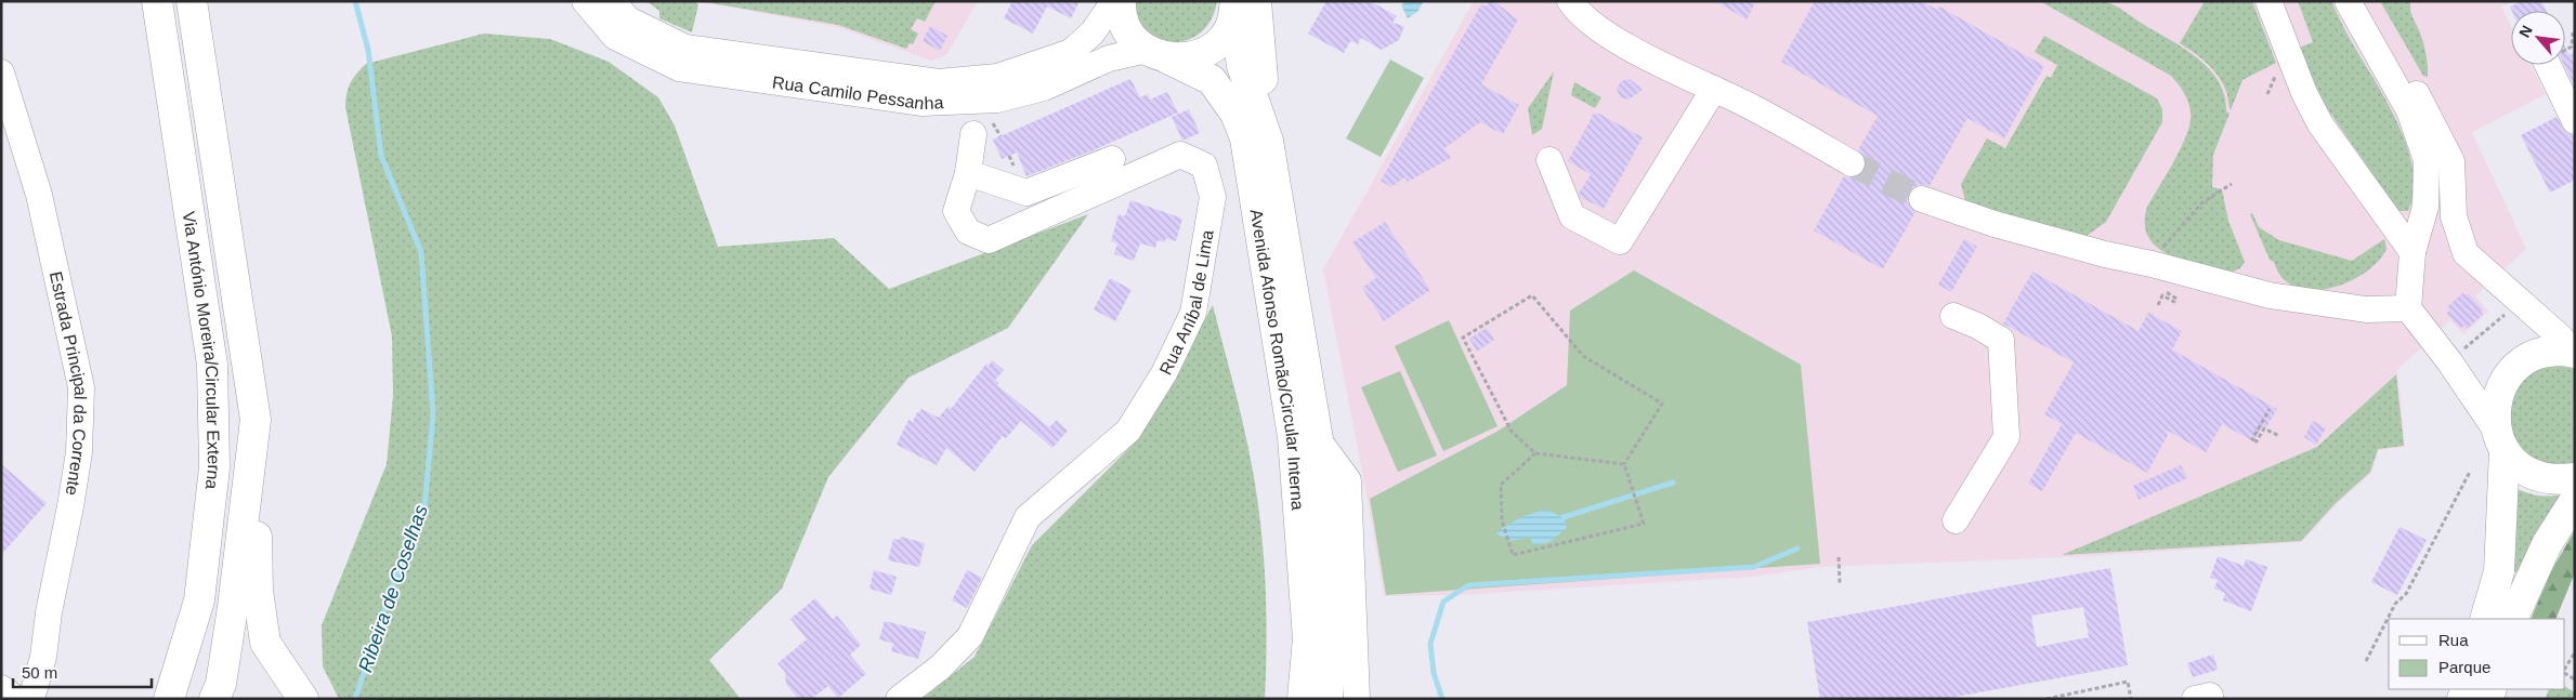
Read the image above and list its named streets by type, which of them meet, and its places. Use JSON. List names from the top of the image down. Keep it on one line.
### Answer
{"streets":{"main road":["Via António Moreira/Circular Externa","Avenida Afonso Romão/Circular Interna"],"street":["Rua Camilo Pessanha","Rua Aníbal de Lima","Estrada Principal da Corrente"]},"crossings":[["Rua Camilo Pessanha","Avenida Afonso Romão/Circular Interna"]],"water":["Ribeira de Coselhas"],"legend":["Rua","Parque"],"scale_bar":"50 m","north":"top left"}
